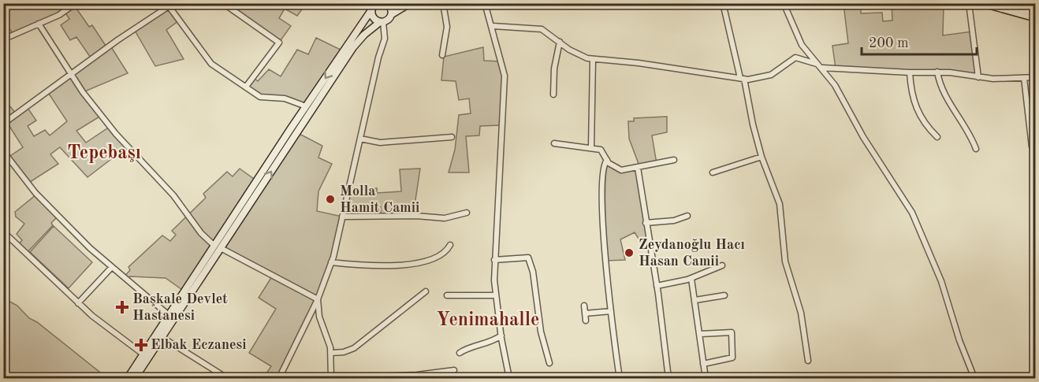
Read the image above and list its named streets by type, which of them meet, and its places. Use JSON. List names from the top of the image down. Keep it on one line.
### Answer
{"districts":["Tepebaşı","Yenimahalle"],"places":{"other":["Molla Hamit Camii","Zeydanoğlu Hacı Hasan Camii"],"health":["Başkale Devlet Hastanesi","Elbak Eczanesi"]},"scale_bar":"200 m"}
